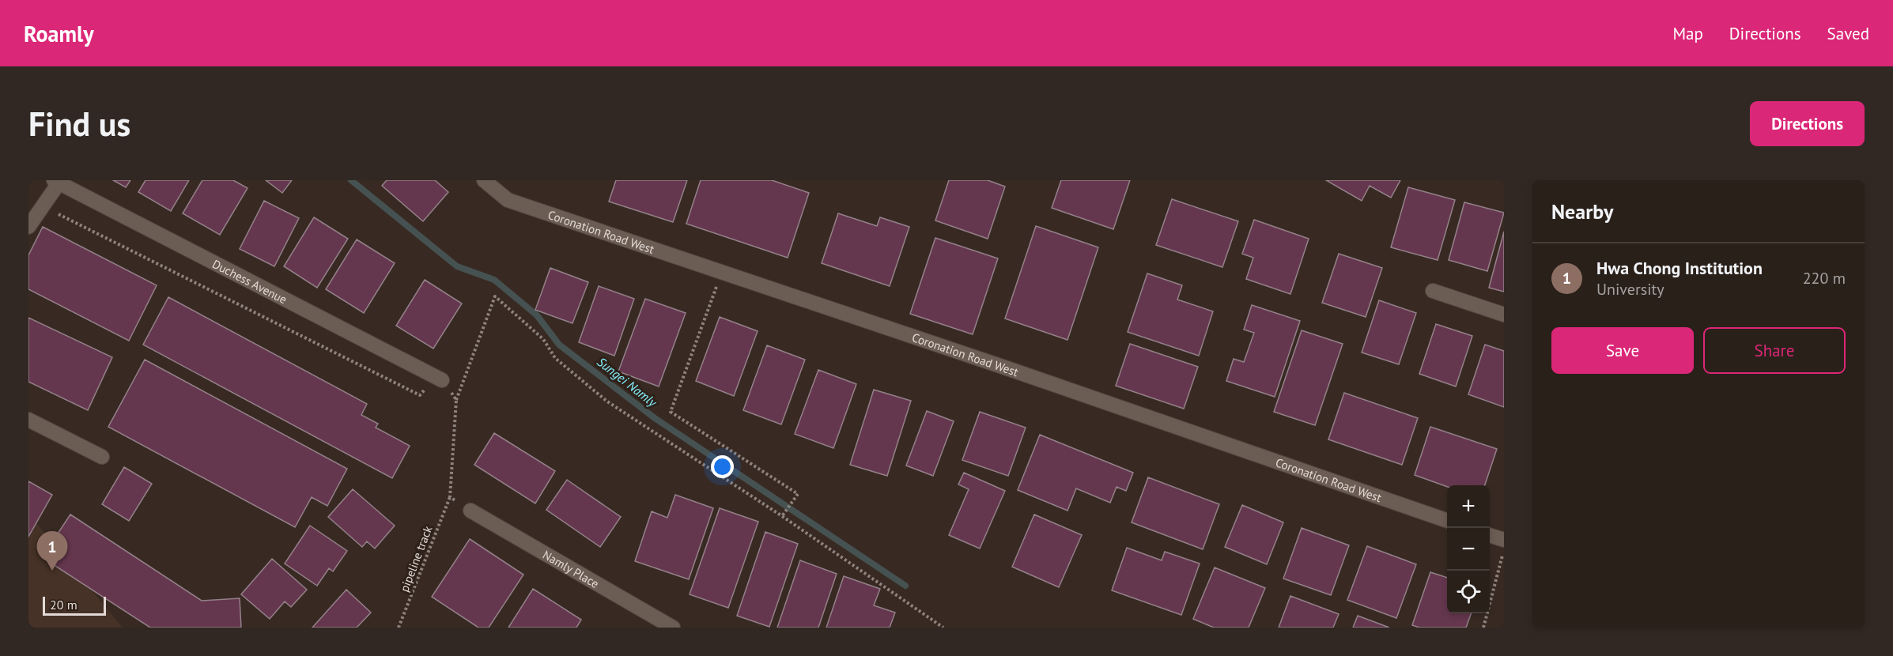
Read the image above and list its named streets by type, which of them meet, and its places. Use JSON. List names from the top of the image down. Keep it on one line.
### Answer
{"streets":{"street":["Coronation Road West","Duchess Avenue","Namly Place"],"path":["pipeline track"]},"water":["Sungei Namly"],"scale_bar":"20 m","page":{"header":"Roamly","nav":["Map","Directions","Saved"],"buttons":["Directions",["Save","Share"]],"title":"Find us","heading":"Nearby","list":[{"mark":"1","name":"Hwa Chong Institution","note":"University","value":"220 m"}],"map_buttons":["+","−"],"pins":"1","scale":"20 m"}}
